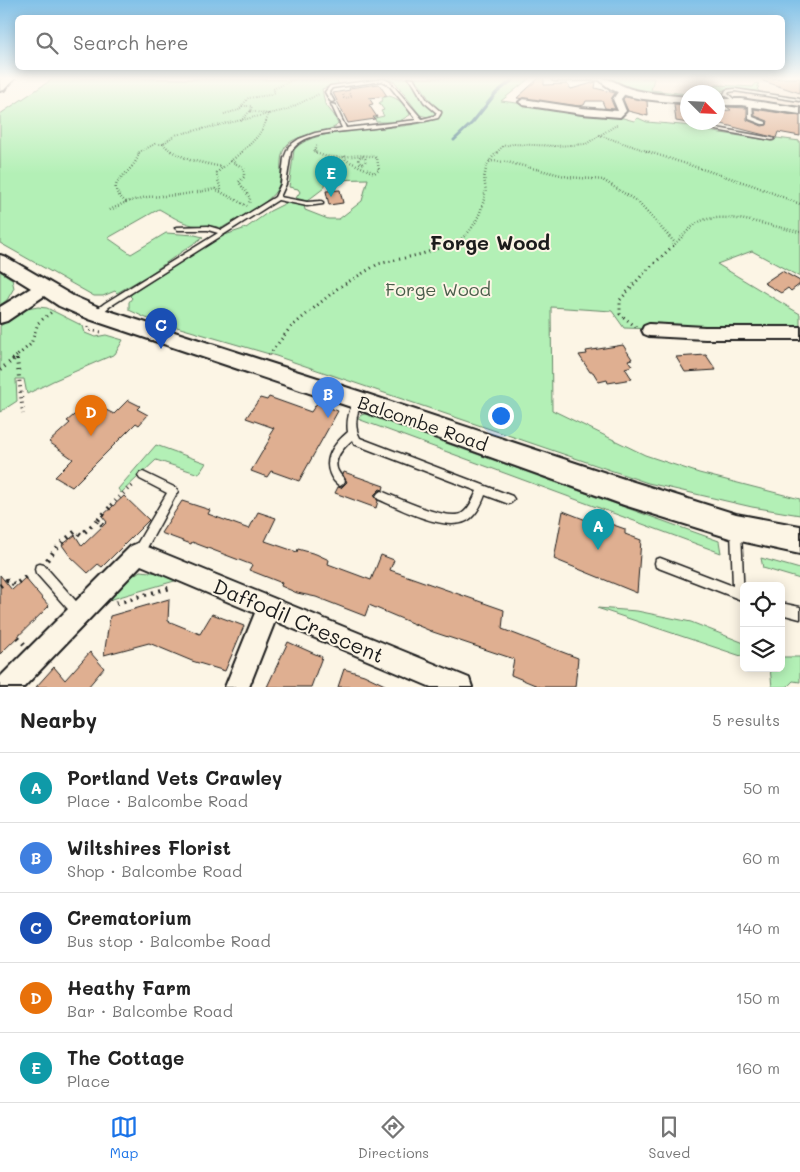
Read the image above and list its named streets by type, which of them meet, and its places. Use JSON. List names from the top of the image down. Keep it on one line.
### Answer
{"streets":{"main road":["Balcombe Road"],"street":["Daffodil Crescent"]},"districts":["Forge Wood"],"parks":["Forge Wood"],"north":"bottom right","page":{"search":"Search here","pins":["E","C","B","D","A"],"heading":["Nearby","5 results"],"list":[{"mark":"A","name":"Portland Vets Crawley","note":"Place · Balcombe Road","value":"50 m"},{"mark":"B","name":"Wiltshires Florist","note":"Shop · Balcombe Road","value":"60 m"},{"mark":"C","name":"Crematorium","note":"Bus stop · Balcombe Road","value":"140 m"},{"mark":"D","name":"Heathy Farm","note":"Bar · Balcombe Road","value":"150 m"},{"mark":"E","name":"The Cottage","note":"Place","value":"160 m"}],"nav":["Map","Directions","Saved"]}}
